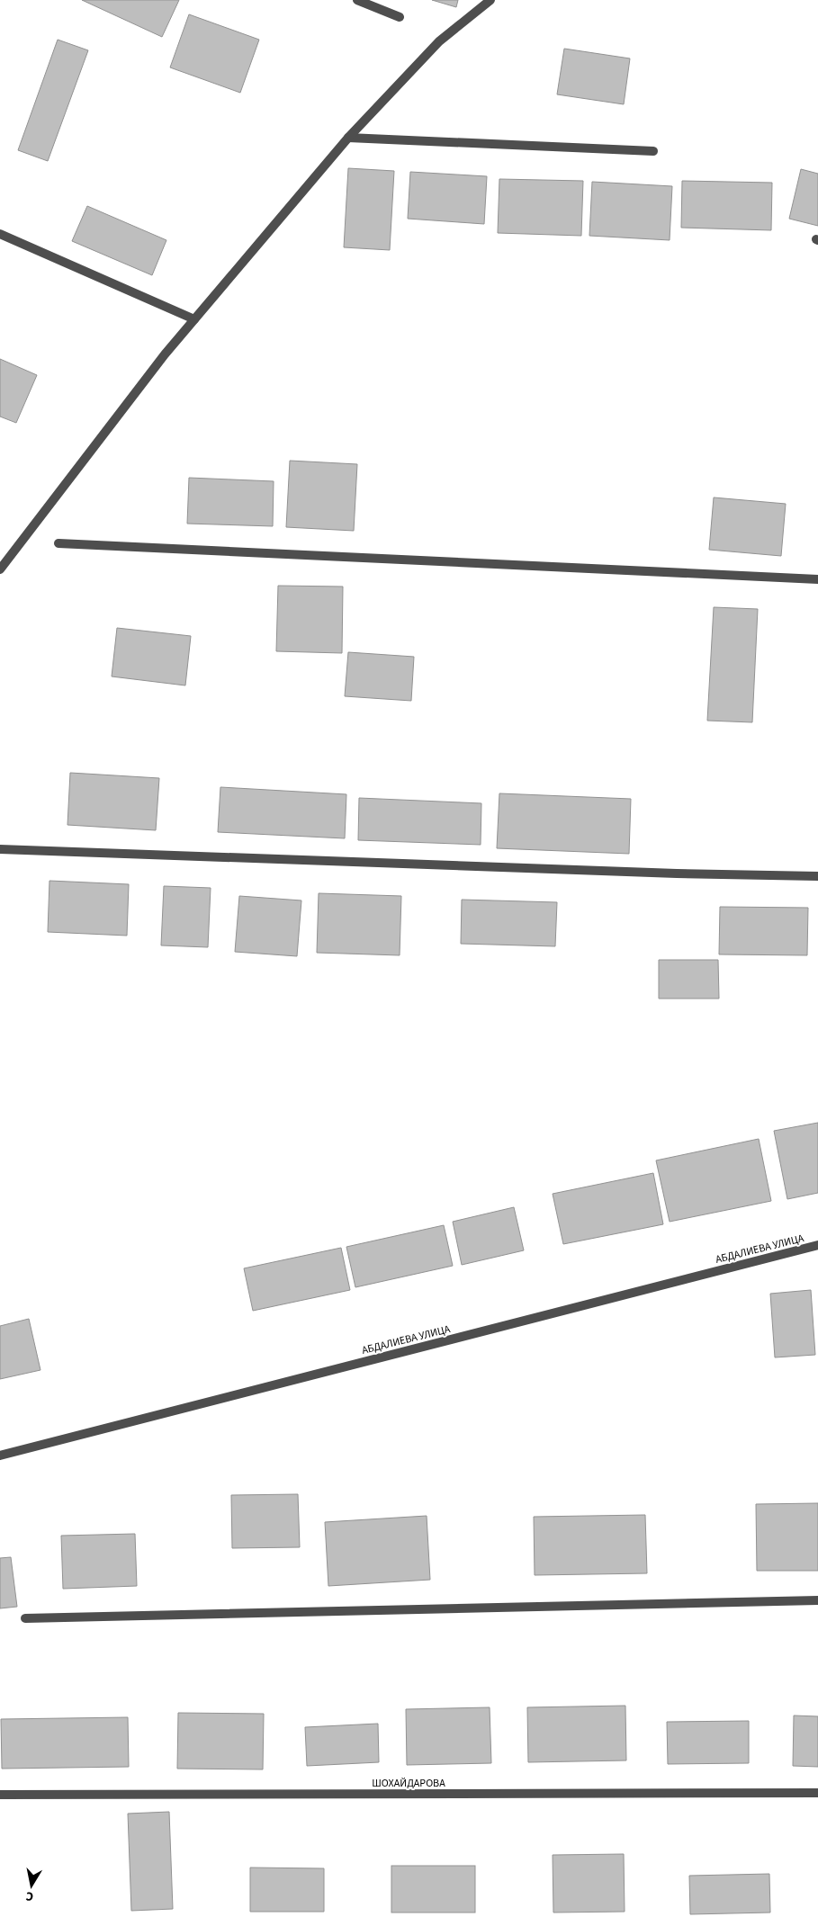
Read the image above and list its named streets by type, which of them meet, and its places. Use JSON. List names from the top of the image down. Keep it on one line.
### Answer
{"streets":{"street":["АБДАЛИЕВА УЛИЦА","ШОХАЙДАРОВА"]},"north":"bottom"}
